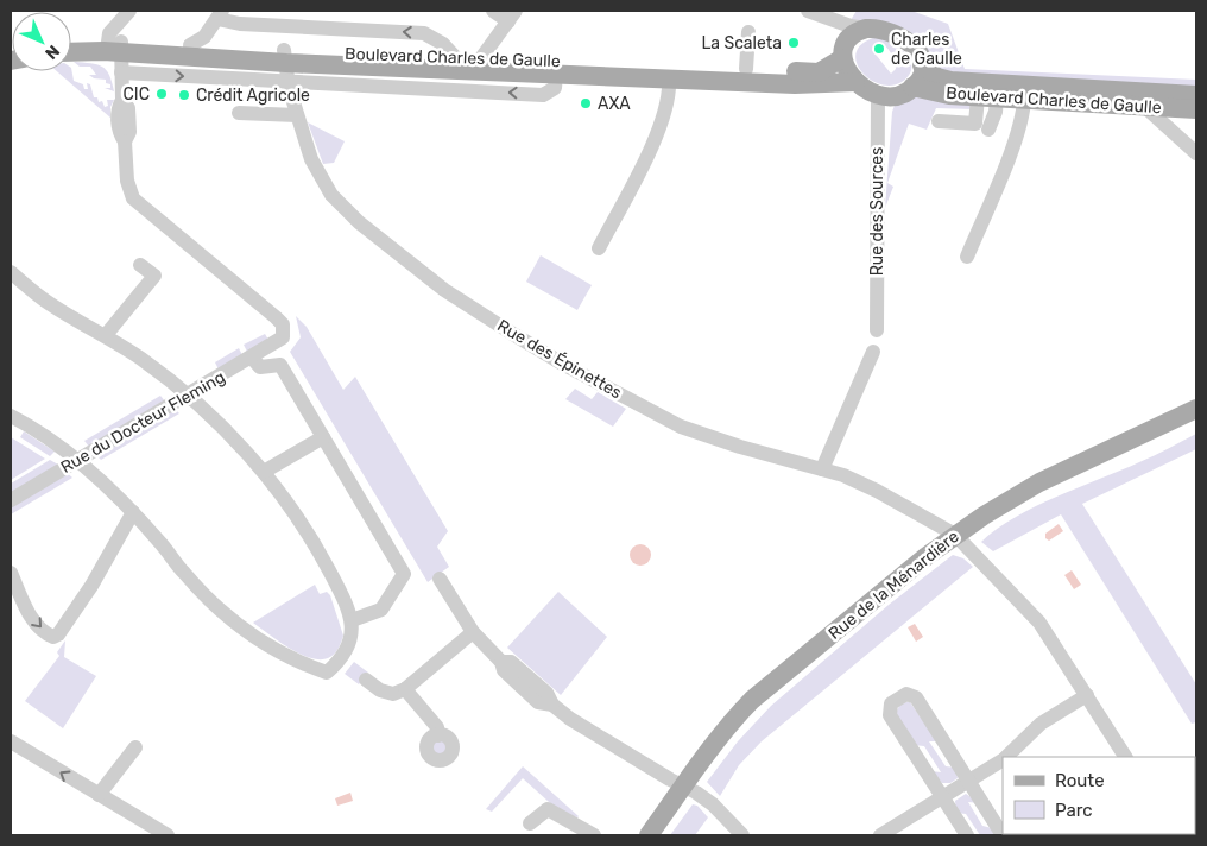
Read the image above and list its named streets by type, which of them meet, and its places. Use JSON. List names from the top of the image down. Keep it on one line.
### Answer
{"streets":{"main road":["Boulevard Charles de Gaulle","Rue de la Ménardière"],"street":["Rue des Sources","Rue des Épinettes","Rue du Docteur Fleming"]},"crossings":[["Boulevard Charles de Gaulle","Rue des Sources"],["Boulevard Charles de Gaulle","Rue des Épinettes"],["Boulevard Charles de Gaulle","Rue du Docteur Fleming"],["Rue des Épinettes","Rue de la Ménardière"]],"places":["La Scaleta","Charles de Gaulle","CIC","Crédit Agricole","AXA"],"legend":["Route","Parc"],"north":"bottom right"}
